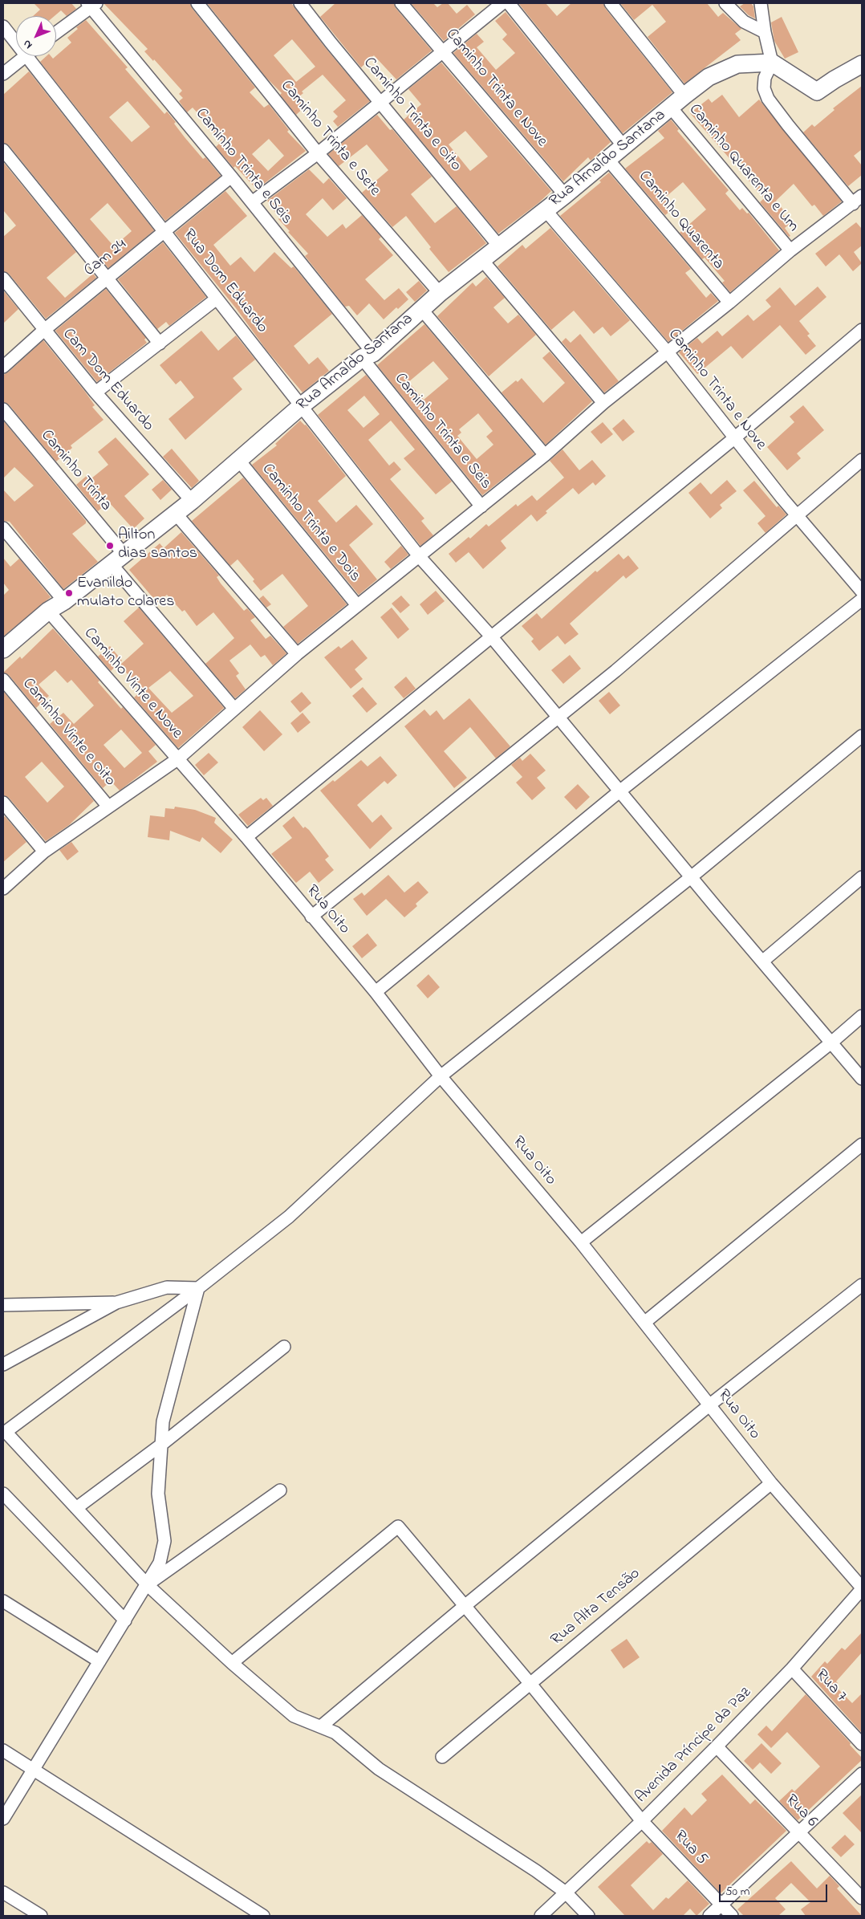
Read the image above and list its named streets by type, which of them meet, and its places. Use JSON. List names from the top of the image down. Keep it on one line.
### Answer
{"streets":{"street":["Caminho Trinta e Nove","Caminho Trinta e Oito","Caminho Trinta e Sete","Rua Arnaldo Santana","Caminho Trinta e Seis","Caminho Quarenta e Um","Caminho Quarenta","Cam 24","Rua Dom Eduardo","Cam Dom Eduardo","Caminho Trinta","Caminho Trinta e Dois","Caminho Vinte e Nove","Caminho Vinte e Oito","Rua Oito","Rua Alta Tensão","Rua 7","Avenida Príncipe da Paz","Rua 6","Rua 5"]},"crossings":[["Caminho Trinta e Nove","Rua Arnaldo Santana"],["Caminho Trinta e Oito","Rua Arnaldo Santana"],["Caminho Trinta e Sete","Rua Arnaldo Santana"],["Rua Arnaldo Santana","Caminho Trinta e Seis"],["Rua Arnaldo Santana","Caminho Quarenta e Um"],["Rua Arnaldo Santana","Caminho Quarenta"],["Rua Arnaldo Santana","Rua Dom Eduardo"],["Rua Arnaldo Santana","Cam Dom Eduardo"],["Rua Arnaldo Santana","Caminho Trinta"],["Rua Arnaldo Santana","Caminho Trinta e Dois"],["Rua Arnaldo Santana","Caminho Vinte e Nove"],["Caminho Trinta e Seis","Cam 24"],["Cam 24","Rua Dom Eduardo"],["Cam 24","Cam Dom Eduardo"],["Caminho Vinte e Nove","Rua Oito"],["Rua Oito","Rua Alta Tensão"],["Rua Oito","Avenida Príncipe da Paz"],["Rua Alta Tensão","Rua 5"],["Rua 7","Avenida Príncipe da Paz"],["Avenida Príncipe da Paz","Rua 6"],["Avenida Príncipe da Paz","Rua 5"]],"places":["Ailton dias santos","Evanildo mulato colares"],"scale_bar":"50 m","north":"bottom left"}
